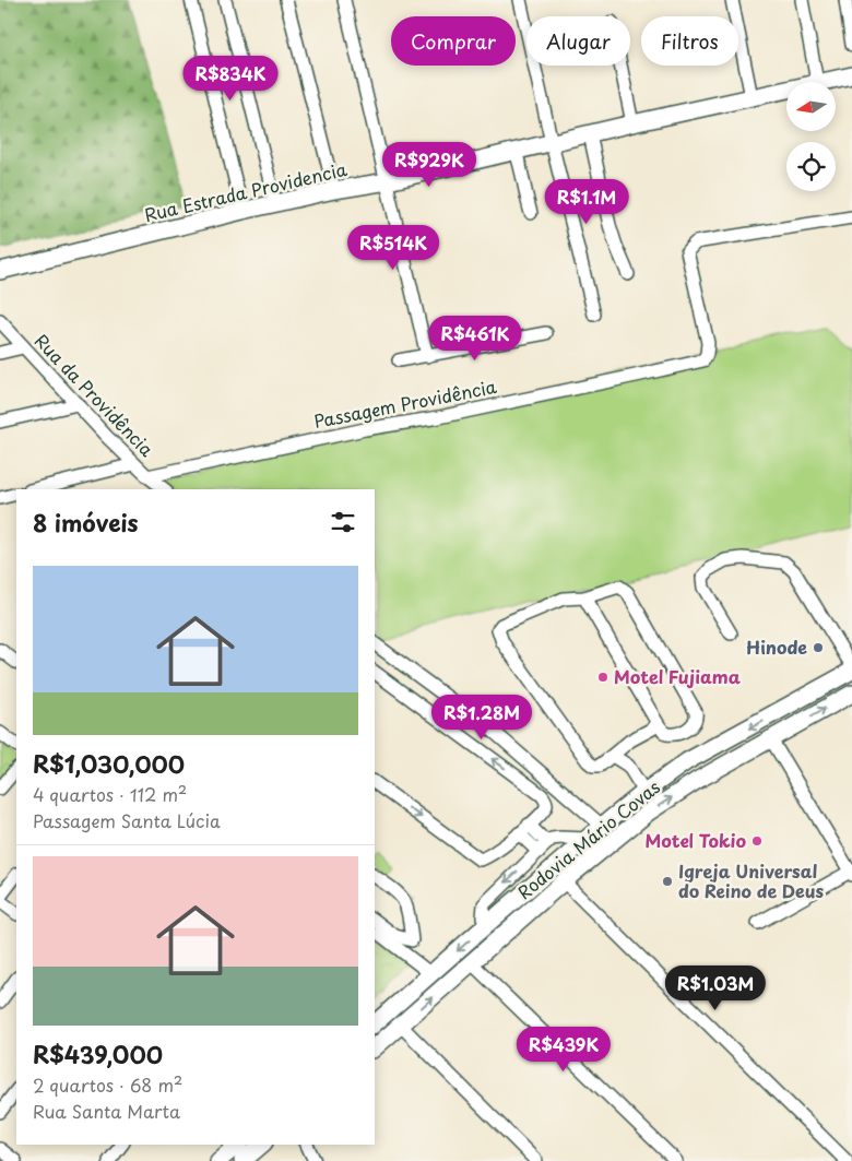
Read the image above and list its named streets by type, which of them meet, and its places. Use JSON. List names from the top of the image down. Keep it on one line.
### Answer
{"streets":{"main road":["Rua Estrada Providencia","Rodovia Mário Covas"],"street":["Rua da Providência","Passagem Providência"]},"crossings":[["Rua da Providência","Passagem Providência"]],"places":["Hinode","Motel Fujiama","Motel Tokio","Igreja Universal do Reino de Deus"],"north":"left","page":{"chip":["Comprar","Alugar","Filtros"],"price":["R$834K","R$929K","R$1.1M","R$514K","R$461K","R$1.28M","R$1.03M","R$439K"],"heading":"8 imóveis","list":[{"name":"R$1,030,000","note":"4 quartos · 112 m² · Passagem Santa Lúcia"},{"name":"R$439,000","note":"2 quartos · 68 m² · Rua Santa Marta"}]}}
